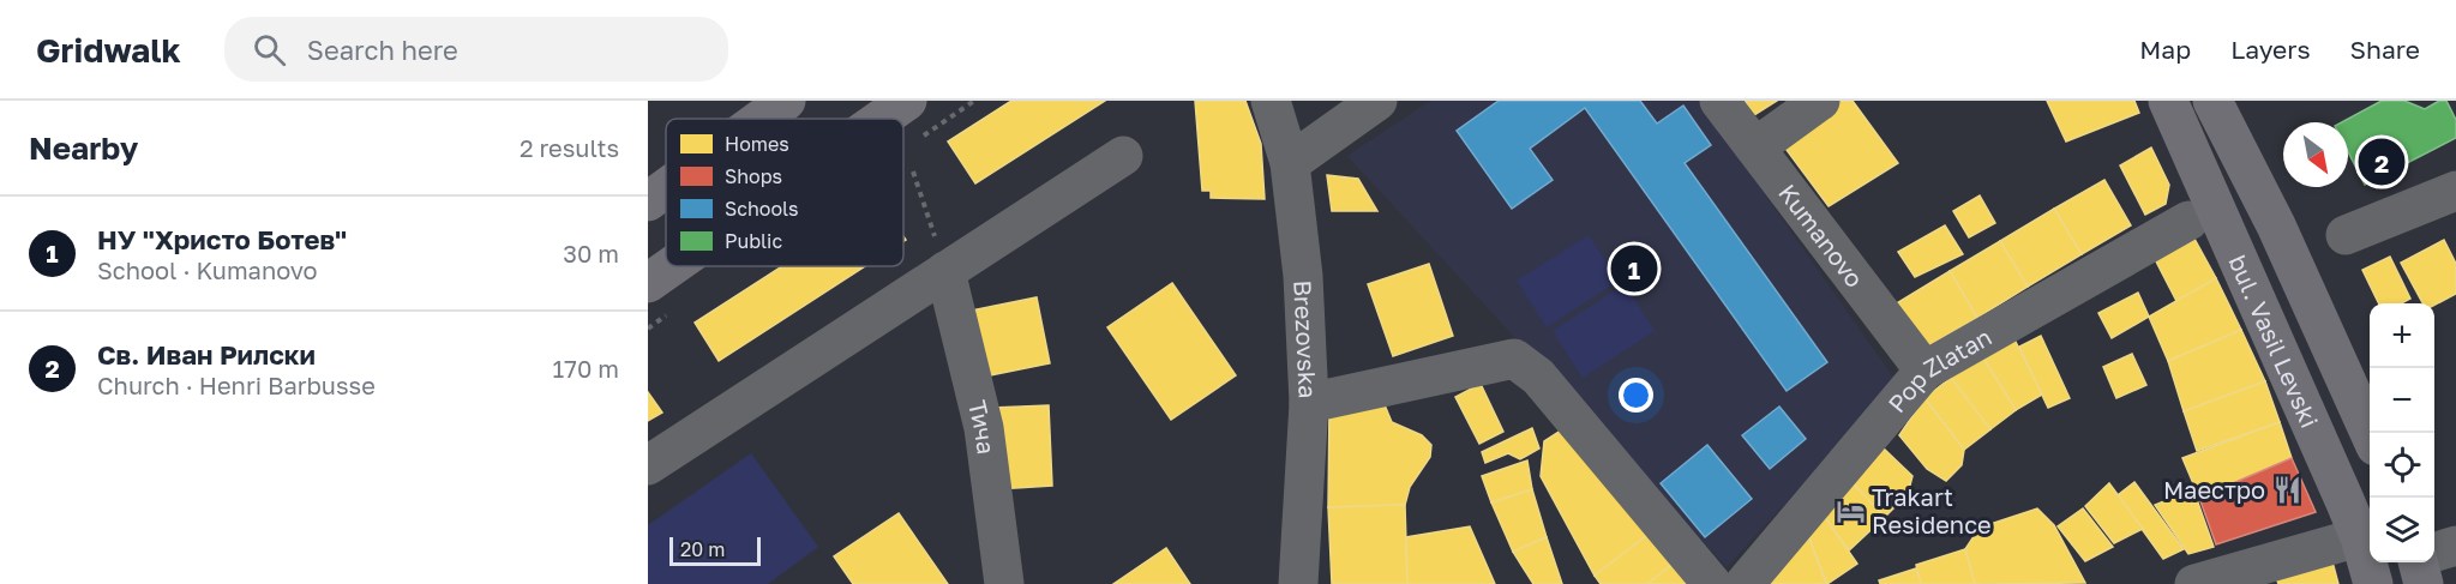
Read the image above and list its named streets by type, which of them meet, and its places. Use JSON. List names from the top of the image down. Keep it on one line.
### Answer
{"streets":{"main road":["bul. Vasil Levski"],"street":["Kumanovo","Brezovska","Pop Zlatan","Тича"]},"crossings":[["Kumanovo","Pop Zlatan"]],"places":{"restaurant":["Маестро"],"hotel":["Trakart Residence"]},"legend":["Homes","Shops","Schools","Public"],"scale_bar":"20 m","north":"bottom right","page":{"header":"Gridwalk","search":"Search here","nav":["Map","Layers","Share"],"heading":["Nearby","2 results"],"pins":["2","1"],"list":[{"mark":"1","name":"НУ \"Христо Ботев\"","note":"School · Kumanovo","value":"30 m"},{"mark":"2","name":"Св. Иван Рилски","note":"Church · Henri Barbusse","value":"170 m"}],"map_buttons":["+","−"],"scale":"20 m"}}
